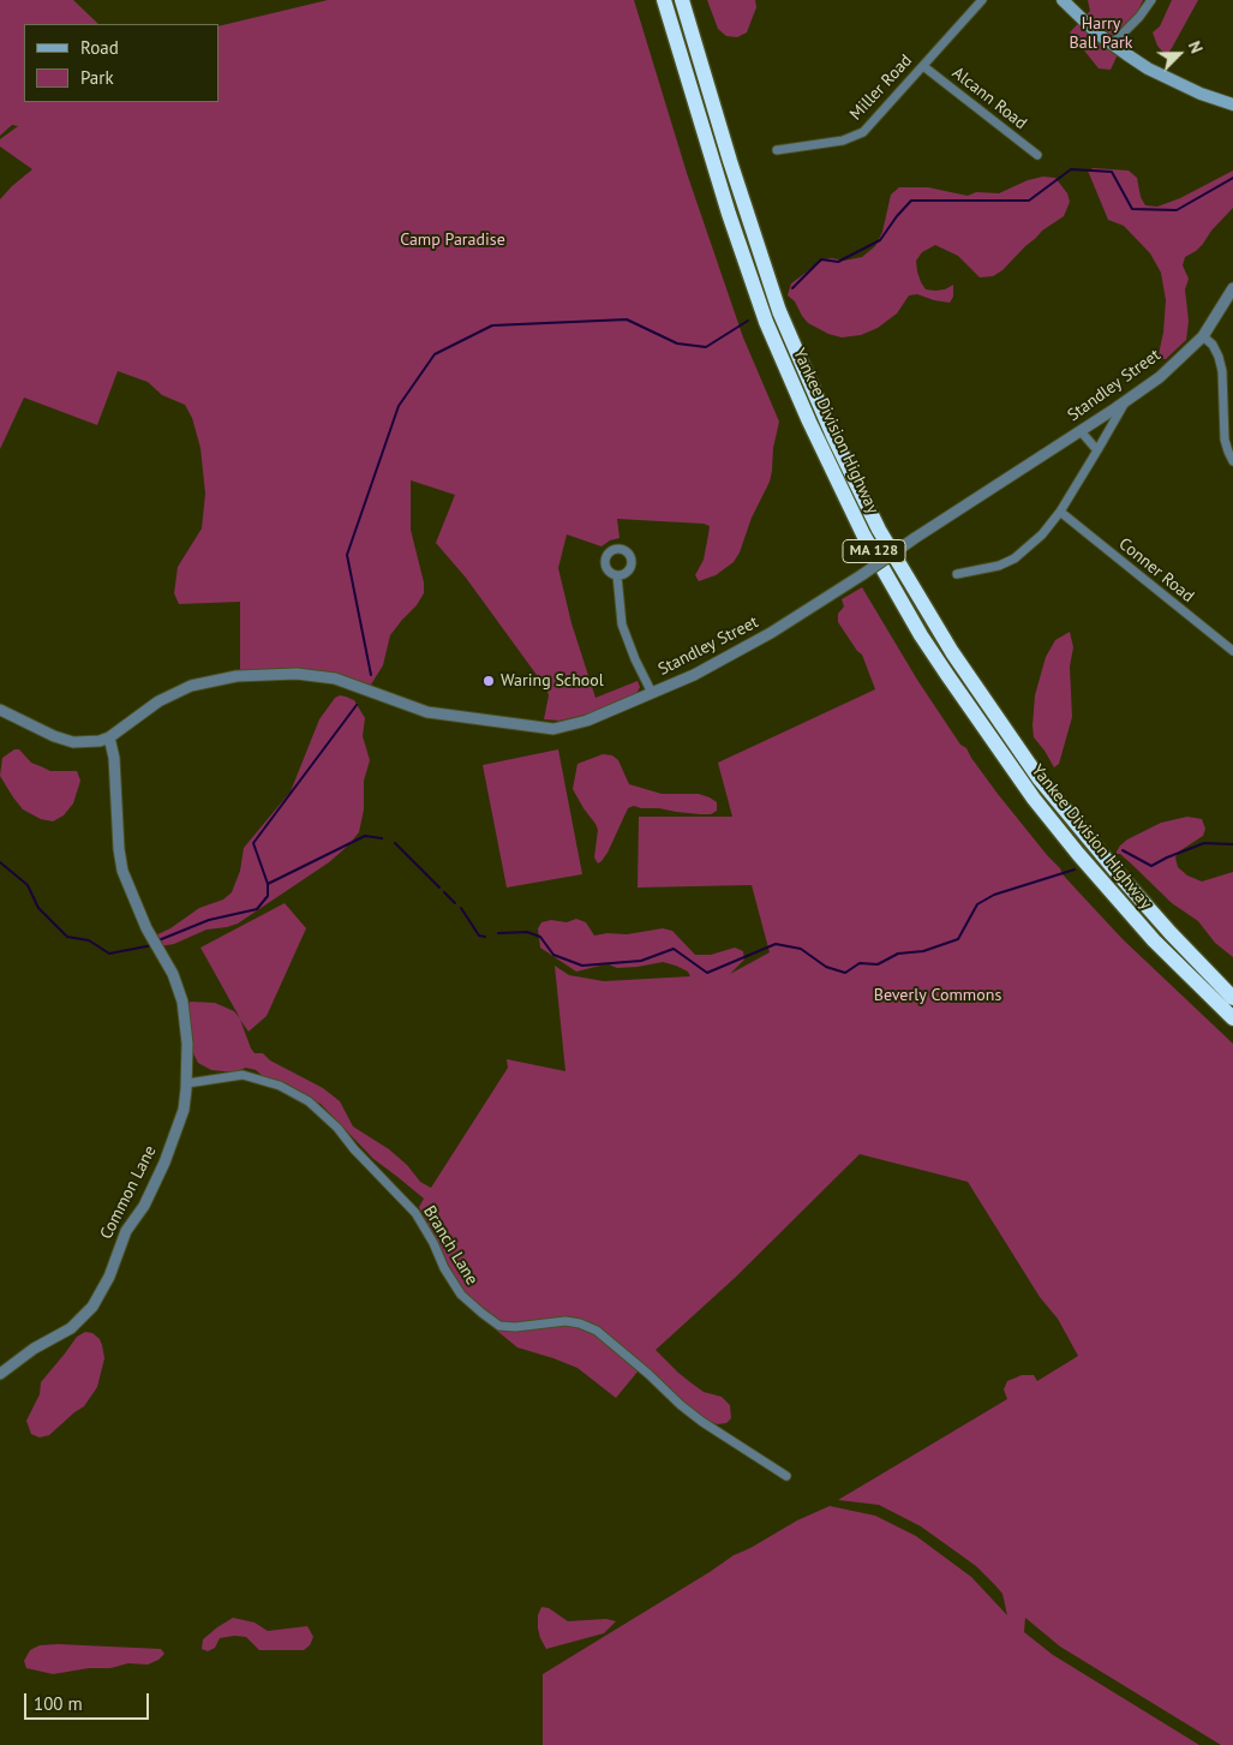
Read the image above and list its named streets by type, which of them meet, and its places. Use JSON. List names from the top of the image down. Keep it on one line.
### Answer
{"streets":{"highway":["Yankee Division Highway","MA 128"],"street":["Miller Road","Alcann Road","Standley Street","Conner Road","Common Lane","Branch Lane"]},"crossings":[["Miller Road","Alcann Road"],["Standley Street","Common Lane"],["Common Lane","Branch Lane"]],"parks":["Harry Ball Park","Camp Paradise","Beverly Commons"],"places":["Waring School"],"legend":["Road","Park"],"scale_bar":"100 m","north":"top right"}
